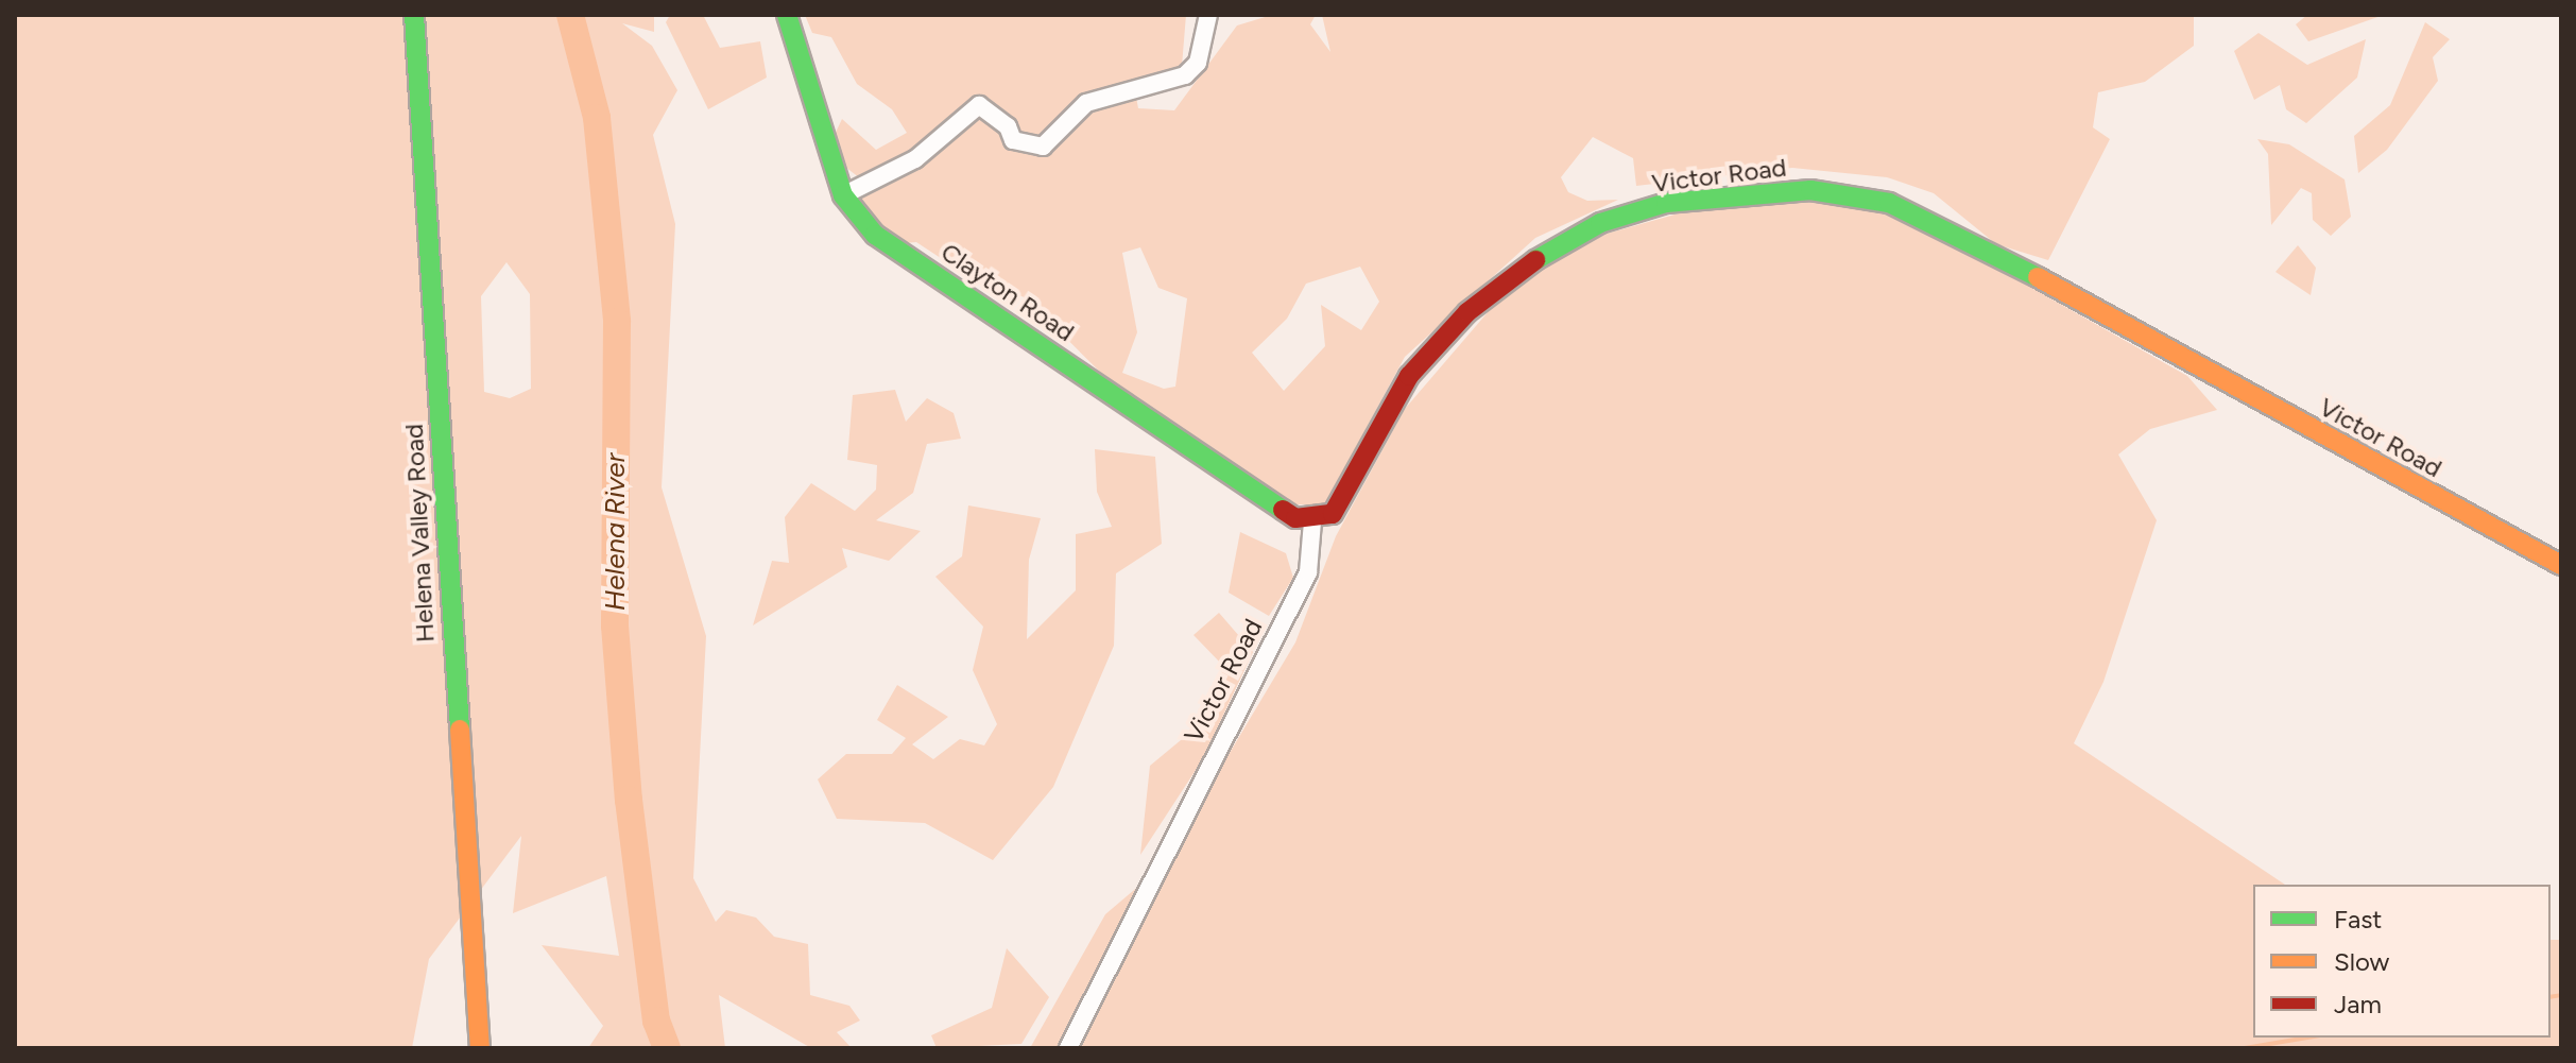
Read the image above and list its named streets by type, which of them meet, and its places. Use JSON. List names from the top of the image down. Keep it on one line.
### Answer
{"streets":{"street":["Victor Road","Clayton Road","Helena Valley Road"]},"crossings":[["Victor Road","Clayton Road"]],"water":["Helena River"],"legend":["Fast","Slow","Jam"]}
